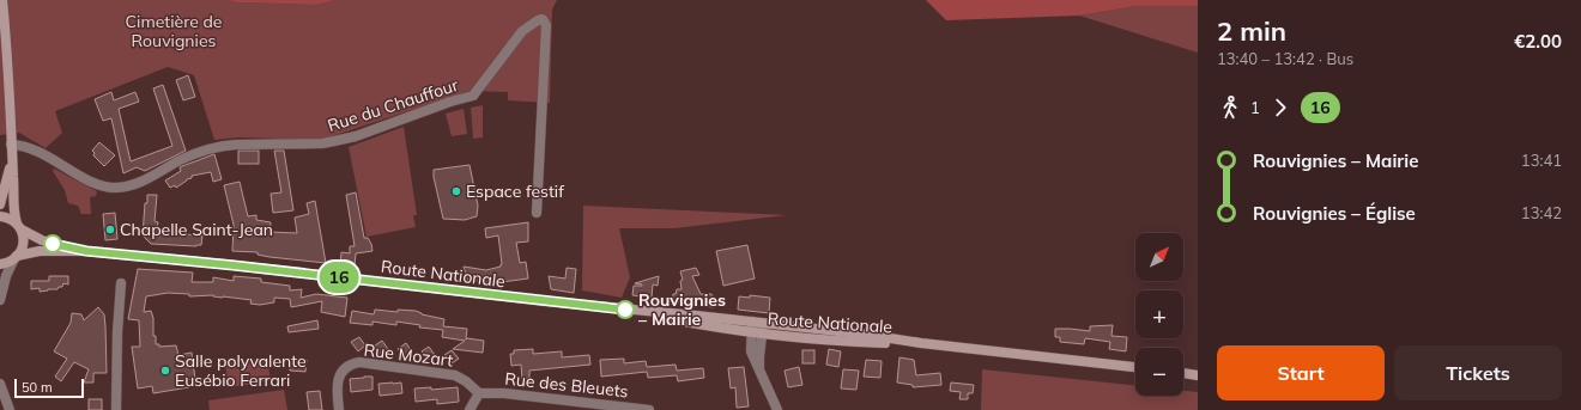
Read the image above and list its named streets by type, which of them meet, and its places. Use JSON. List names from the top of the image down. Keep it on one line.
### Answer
{"streets":{"main road":["Route Nationale"],"street":["Rue du Chauffour","Rue Mozart","Rue des Bleuets"]},"crossings":[["Rue Mozart","Rue des Bleuets"]],"parks":["Cimetière de Rouvignies"],"places":["Espace festif","Chapelle Saint-Jean","Rouvignies – Mairie","Salle polyvalente Eusébio Ferrari"],"lines":["bus line 16"],"scale_bar":"50 m","north":"top right","page":{"on_map":"16","heading":["2 min","13:40 – 13:42 · Bus","€2.00"],"legs":["1","16"],"list":[{"name":"Rouvignies – Mairie","value":"13:41"},{"name":"Rouvignies – Église","value":"13:42"}],"map_buttons":["+","−"],"buttons":["Start","Tickets"],"scale":"50 m"}}
